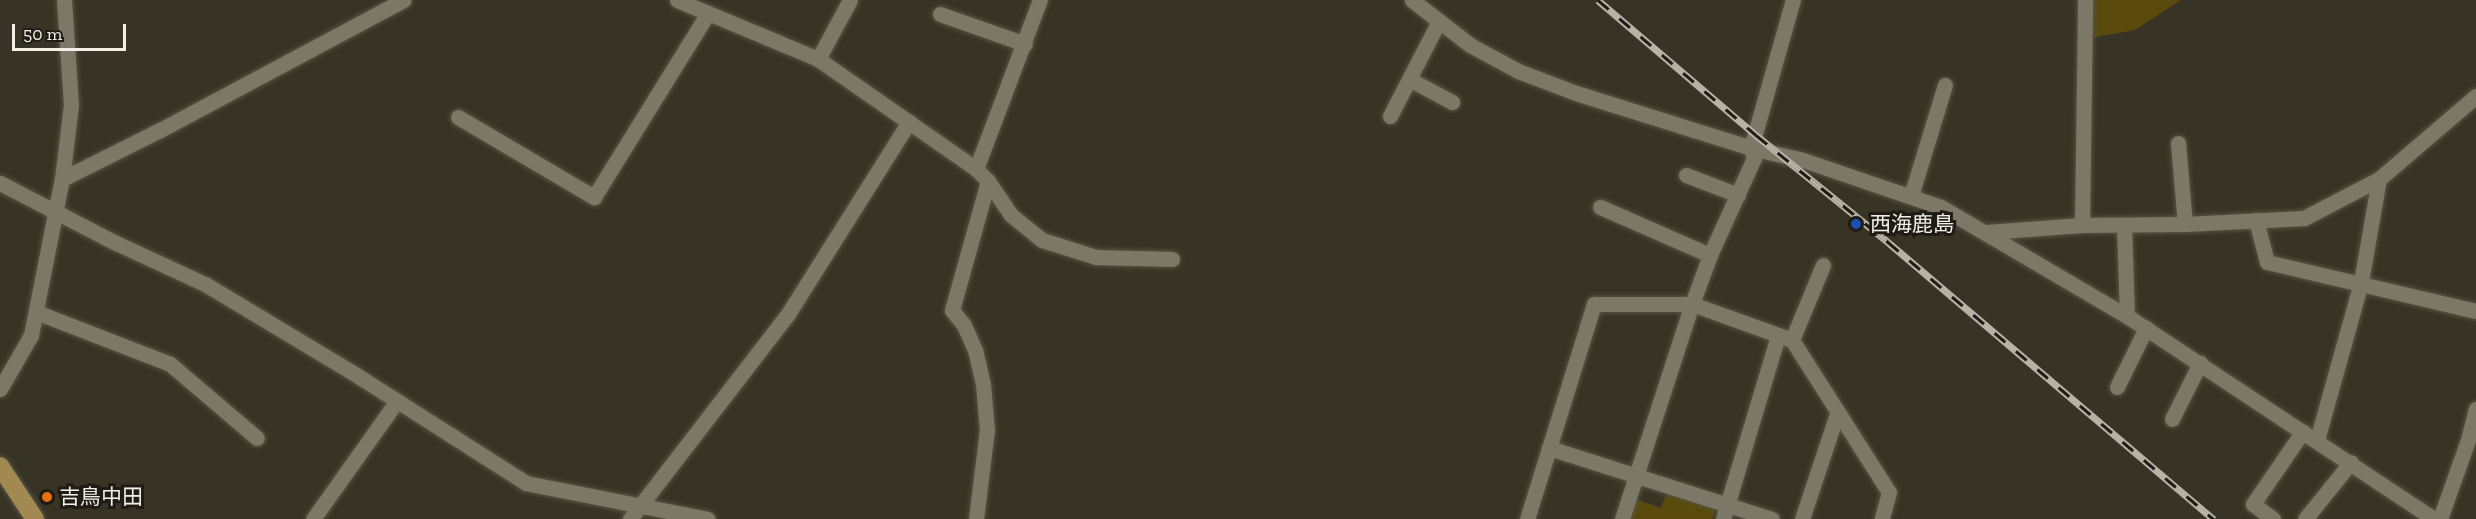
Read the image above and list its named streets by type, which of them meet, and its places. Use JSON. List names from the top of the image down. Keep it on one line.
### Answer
{"places":["西海鹿島","吉鳥中田"],"scale_bar":"50 m"}
